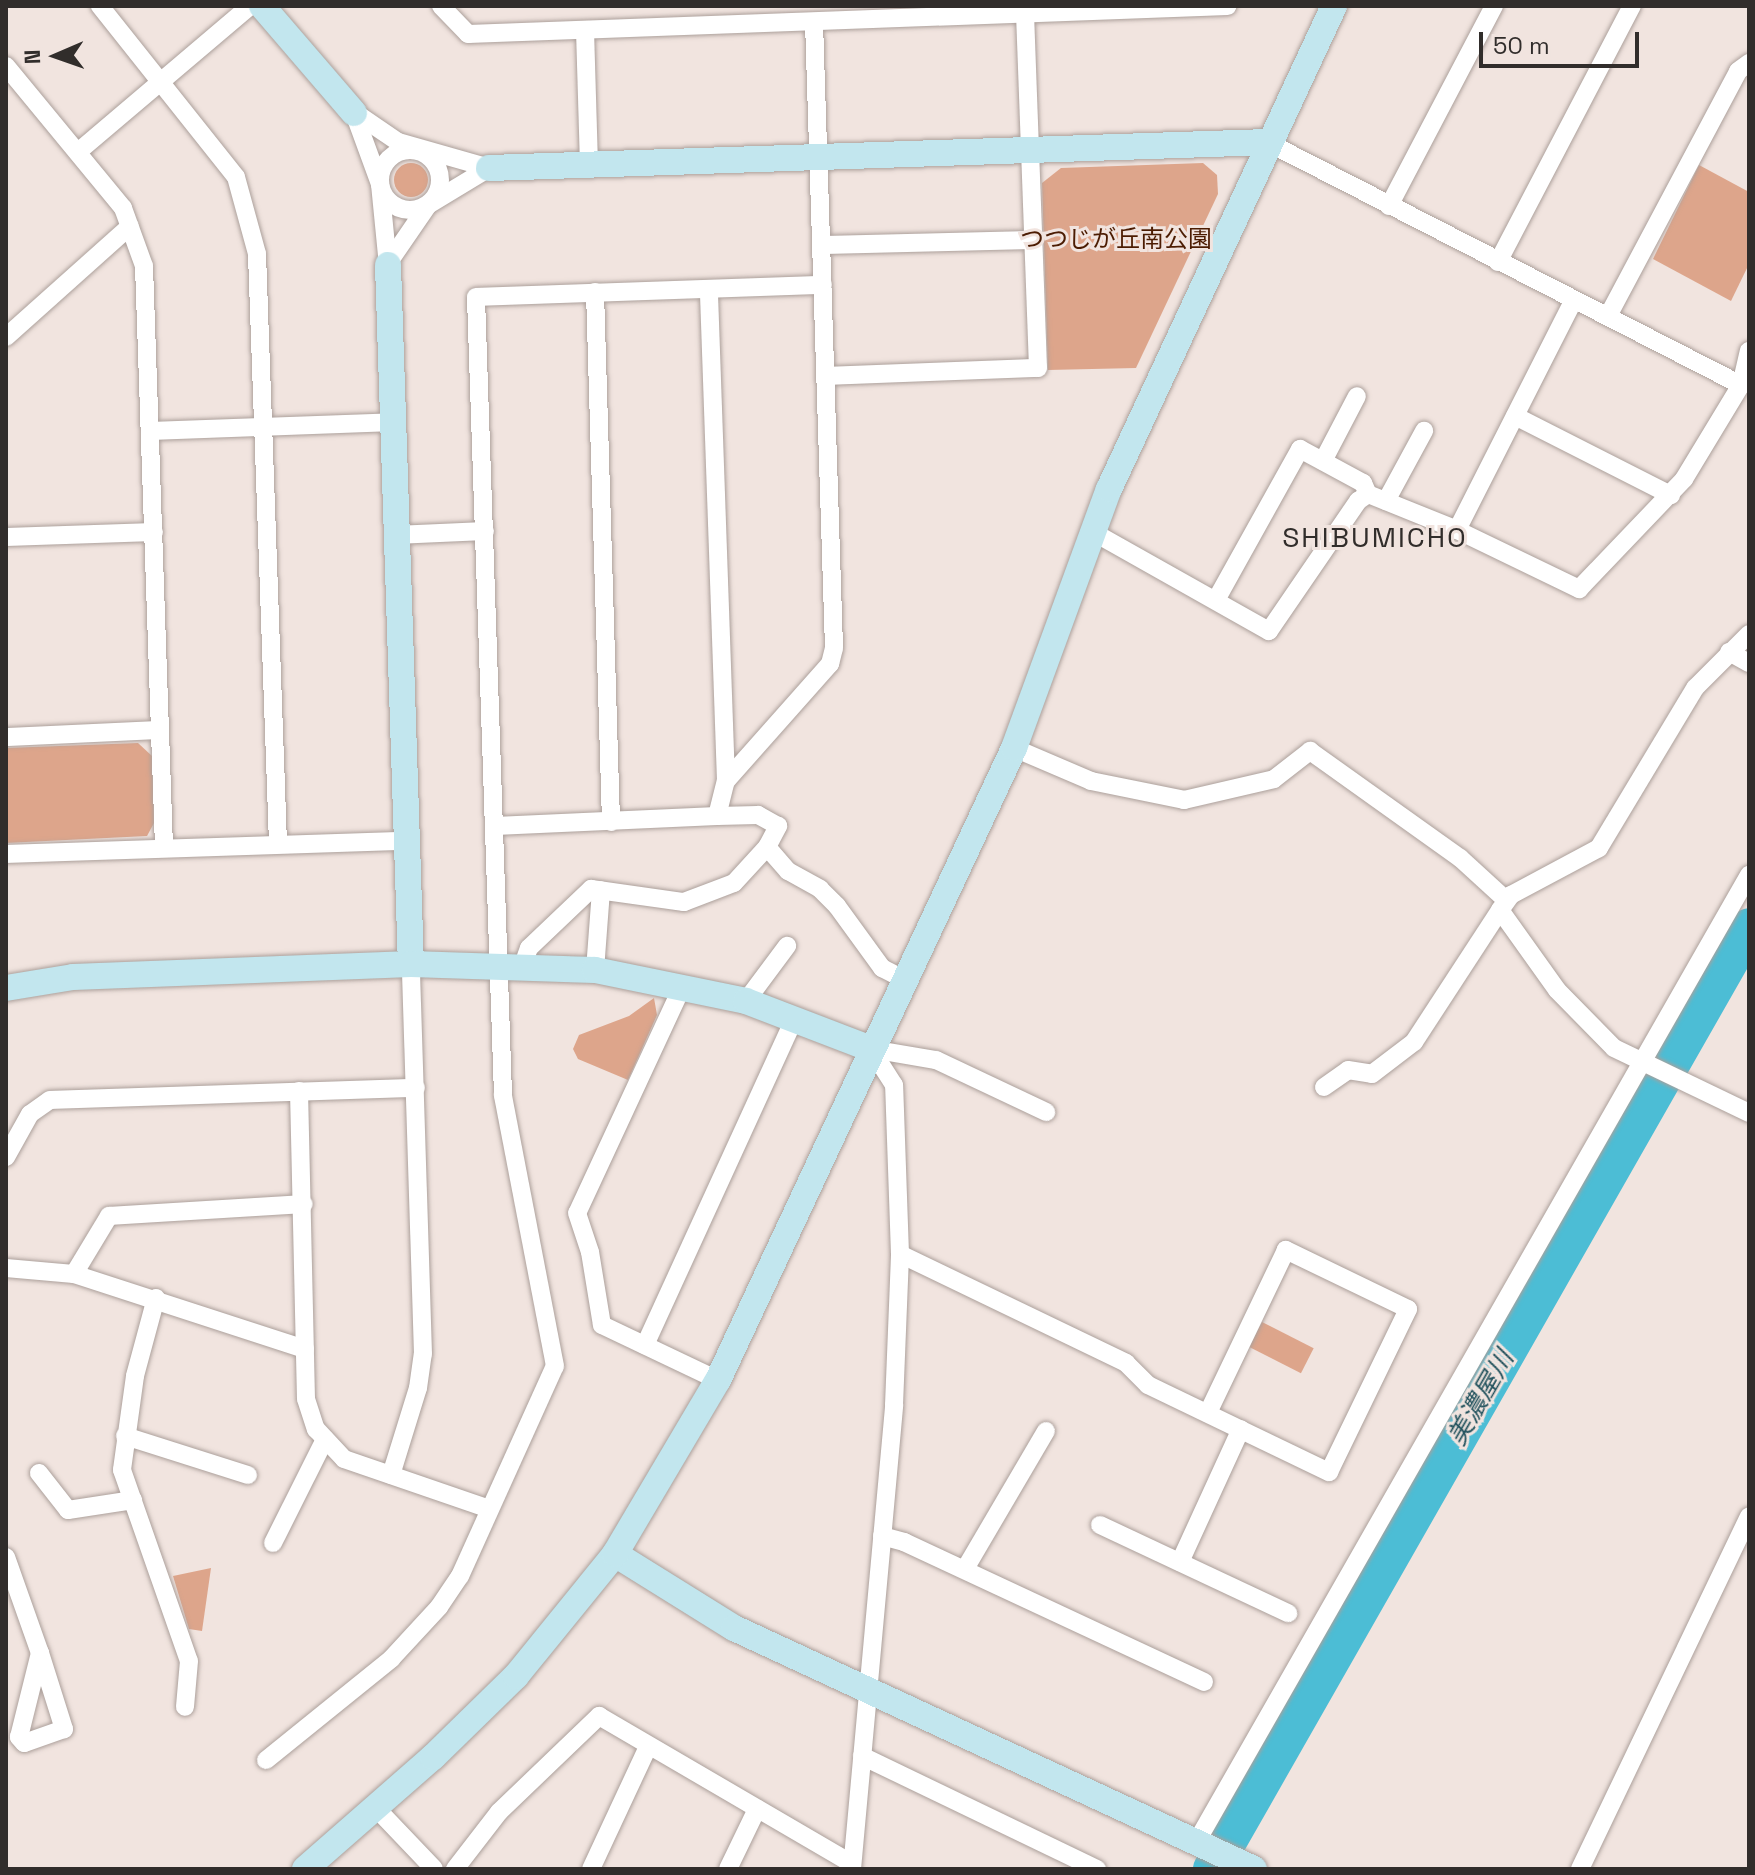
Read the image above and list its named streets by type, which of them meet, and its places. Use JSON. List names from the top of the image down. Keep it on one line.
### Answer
{"districts":["SHIBUMICHO"],"water":["美濃屋川"],"parks":["つつじが丘南公園"],"scale_bar":"50 m","north":"left"}
